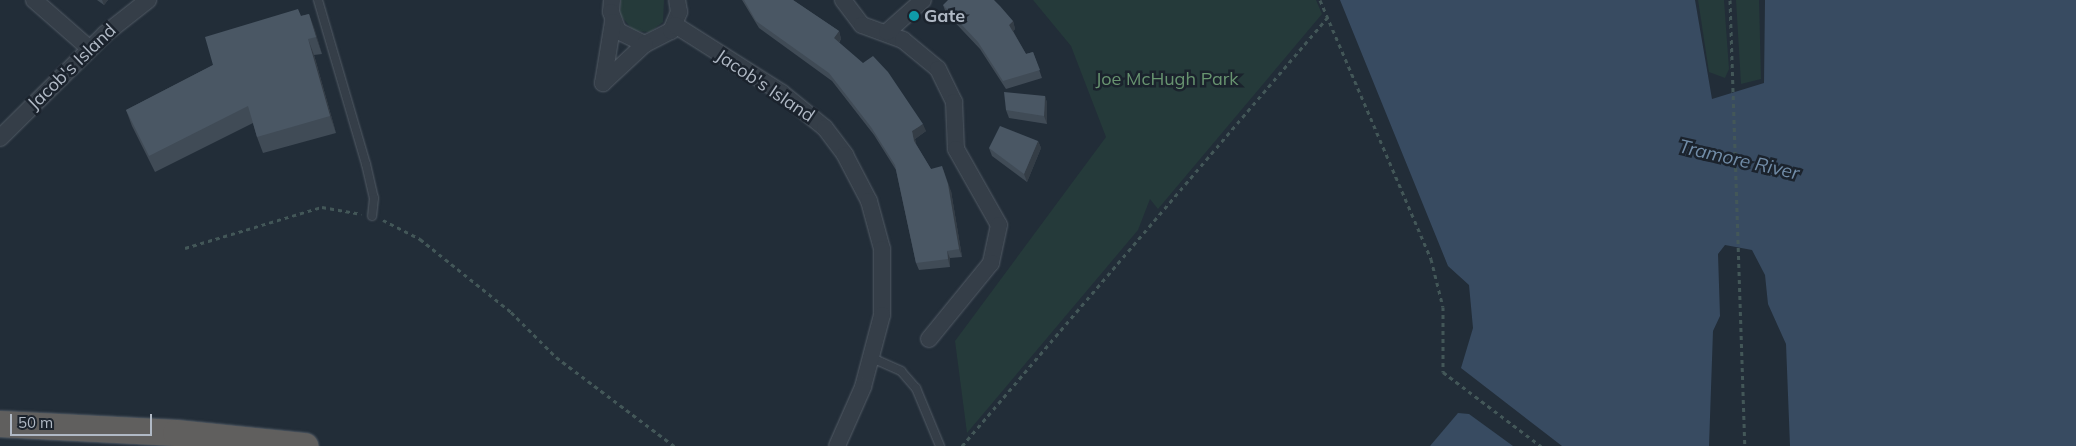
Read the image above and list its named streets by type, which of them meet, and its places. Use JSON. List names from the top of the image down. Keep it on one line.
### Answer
{"streets":{"street":["Jacob's Island"]},"water":["Tramore River"],"parks":["Joe McHugh Park"],"places":["Gate"],"scale_bar":"50 m"}
